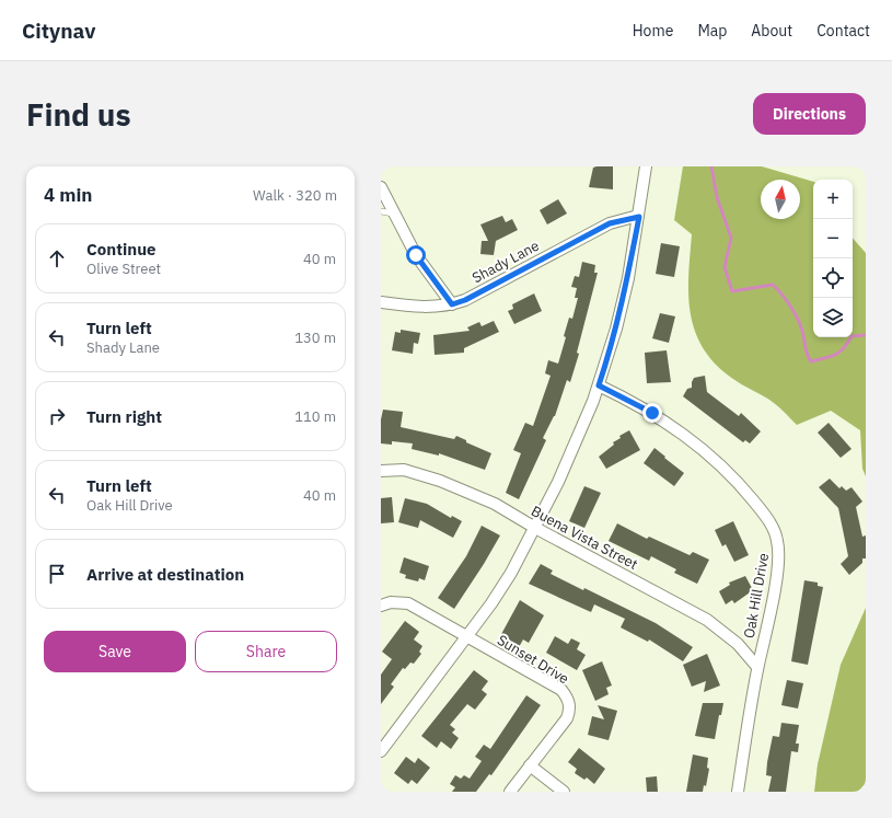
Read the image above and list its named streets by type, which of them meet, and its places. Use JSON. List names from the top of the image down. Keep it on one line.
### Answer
{"streets":{"street":["Shady Lane","Buena Vista Street","Oak Hill Drive","Sunset Drive"]},"crossings":[["Buena Vista Street","Oak Hill Drive"]],"north":"top","page":{"header":"Citynav","nav":["Home","Map","About","Contact"],"buttons":["Directions",["Save","Share"]],"title":"Find us","heading":["4 min","Walk · 320 m"],"map_buttons":["+","−"],"list":[["Continue","Olive Street","40 m"],["Turn left","Shady Lane","130 m"],["Turn right","110 m"],["Turn left","Oak Hill Drive","40 m"],"Arrive at destination"]}}
